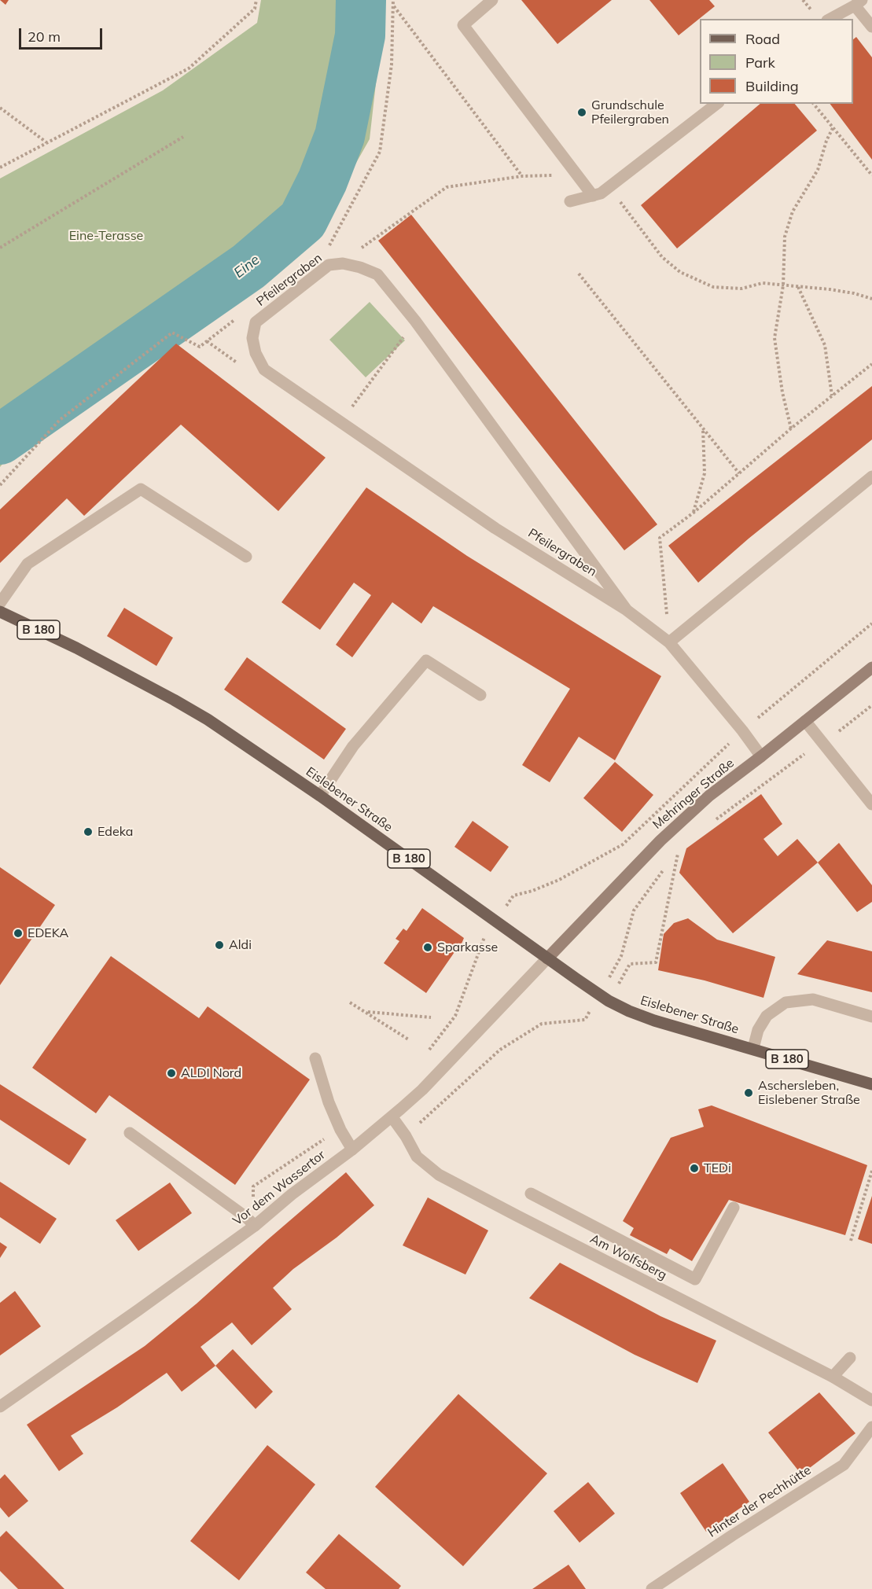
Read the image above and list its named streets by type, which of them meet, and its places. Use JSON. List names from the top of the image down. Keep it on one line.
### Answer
{"streets":{"main road":["B 180","Mehringer Straße","Eislebener Straße"],"street":["Pfeilergraben","Vor dem Wassertor","Am Wolfsberg","Hinter der Pechhütte"]},"crossings":[["Pfeilergraben","Mehringer Straße"],["Mehringer Straße","Eislebener Straße"],["Mehringer Straße","Vor dem Wassertor"],["Eislebener Straße","Vor dem Wassertor"],["Vor dem Wassertor","Am Wolfsberg"]],"water":["Eine"],"parks":["Eine-Terasse"],"places":["Grundschule Pfeilergraben","Edeka","EDEKA","Aldi","Sparkasse","ALDI Nord","Aschersleben, Eislebener Straße","TEDi"],"legend":["Road","Park","Building"],"scale_bar":"20 m"}
